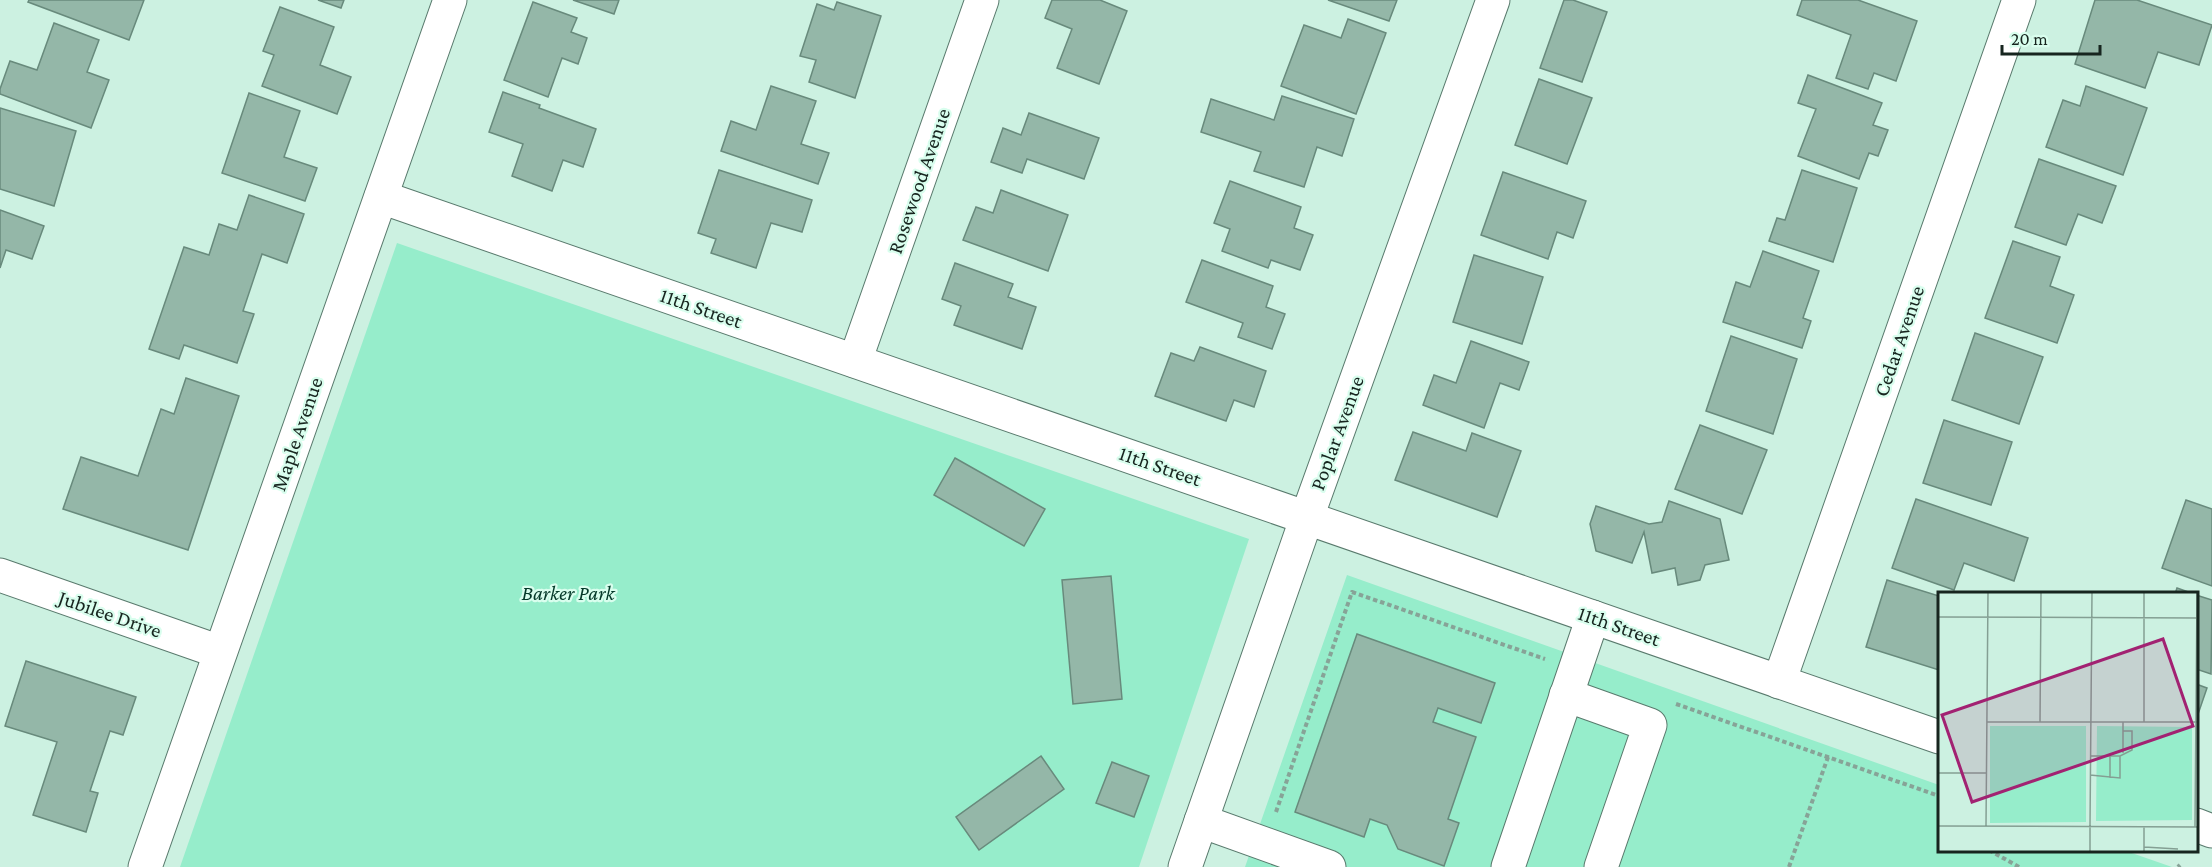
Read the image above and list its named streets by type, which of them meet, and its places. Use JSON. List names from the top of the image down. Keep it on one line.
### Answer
{"streets":{"street":["Rosewood Avenue","11th Street","Cedar Avenue","Poplar Avenue","Maple Avenue","Jubilee Drive"]},"crossings":[["Rosewood Avenue","11th Street"],["11th Street","Cedar Avenue"],["11th Street","Poplar Avenue"],["11th Street","Maple Avenue"],["Maple Avenue","Jubilee Drive"]],"parks":["Barker Park"],"scale_bar":"20 m"}
